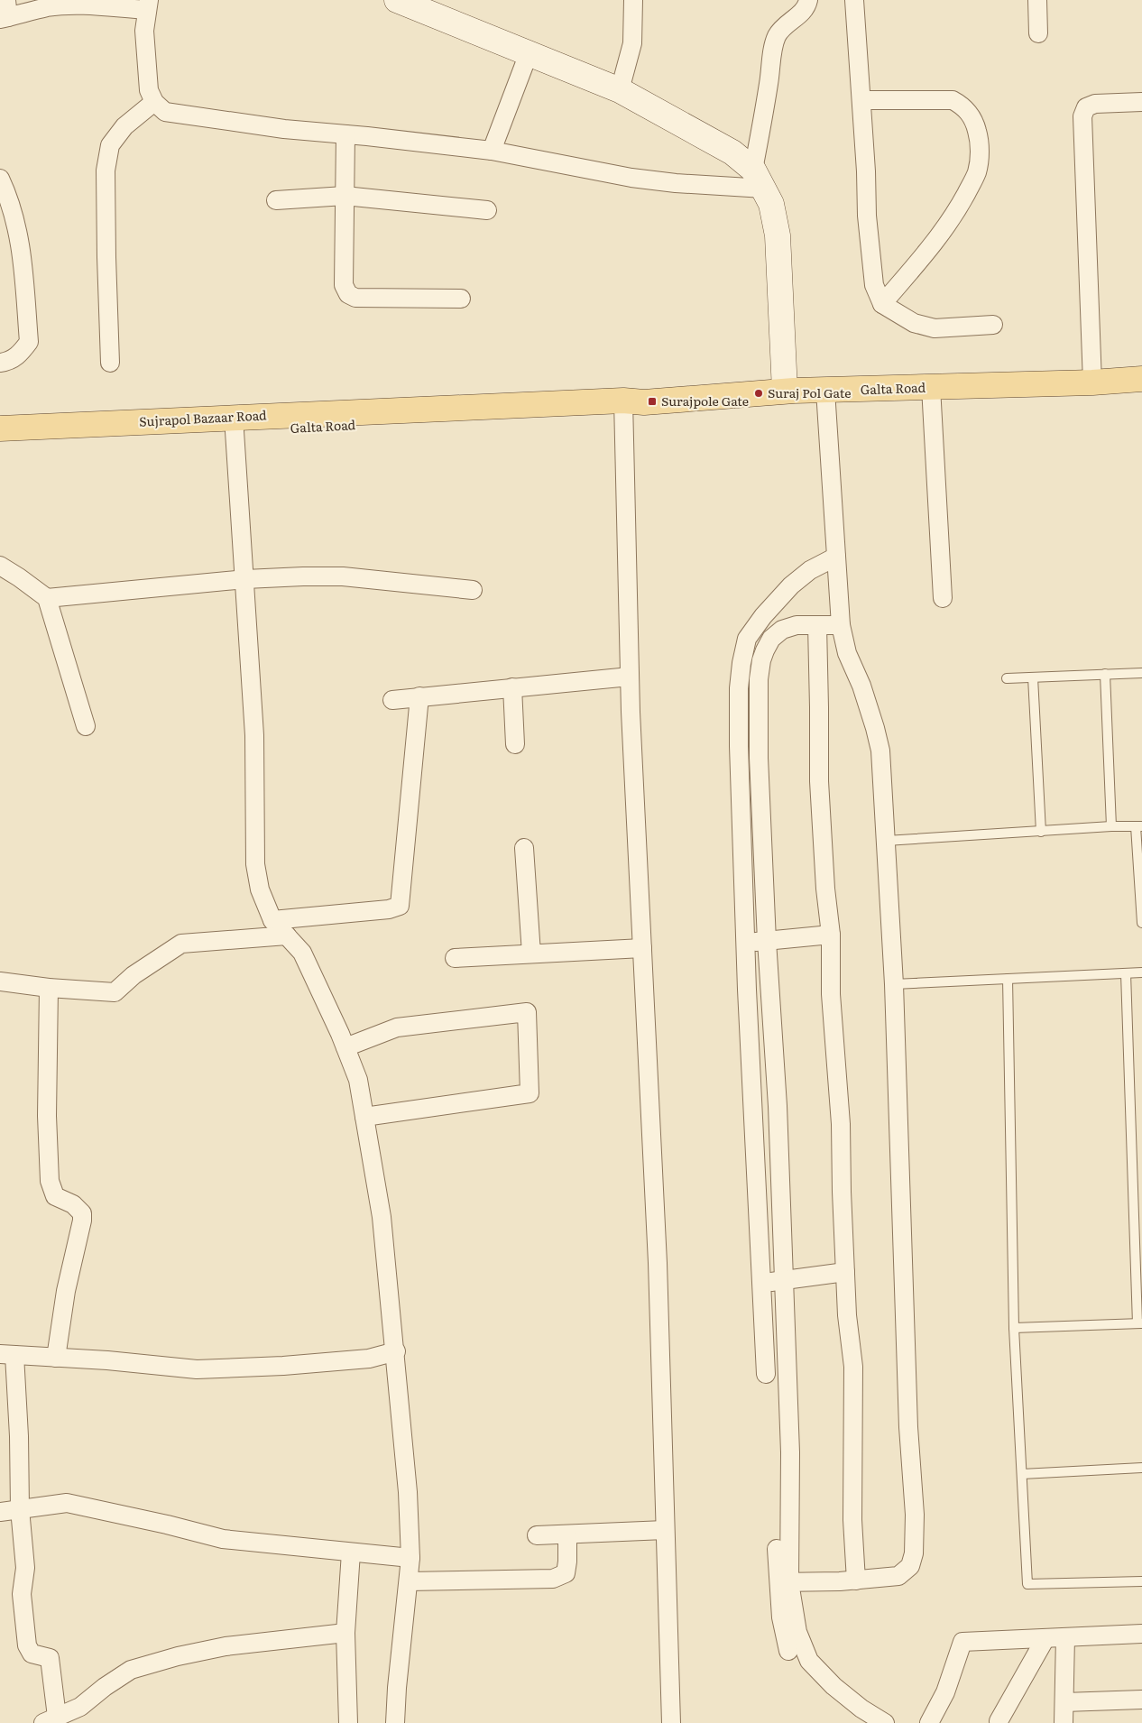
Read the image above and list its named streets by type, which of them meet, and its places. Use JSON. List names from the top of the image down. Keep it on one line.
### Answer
{"streets":{"main road":["Galta Road","Sujrapol Bazaar Road"]},"crossings":[["Galta Road","Sujrapol Bazaar Road"]],"places":{"other":["Suraj Pol Gate"],"transit":["Surajpole Gate"]}}
